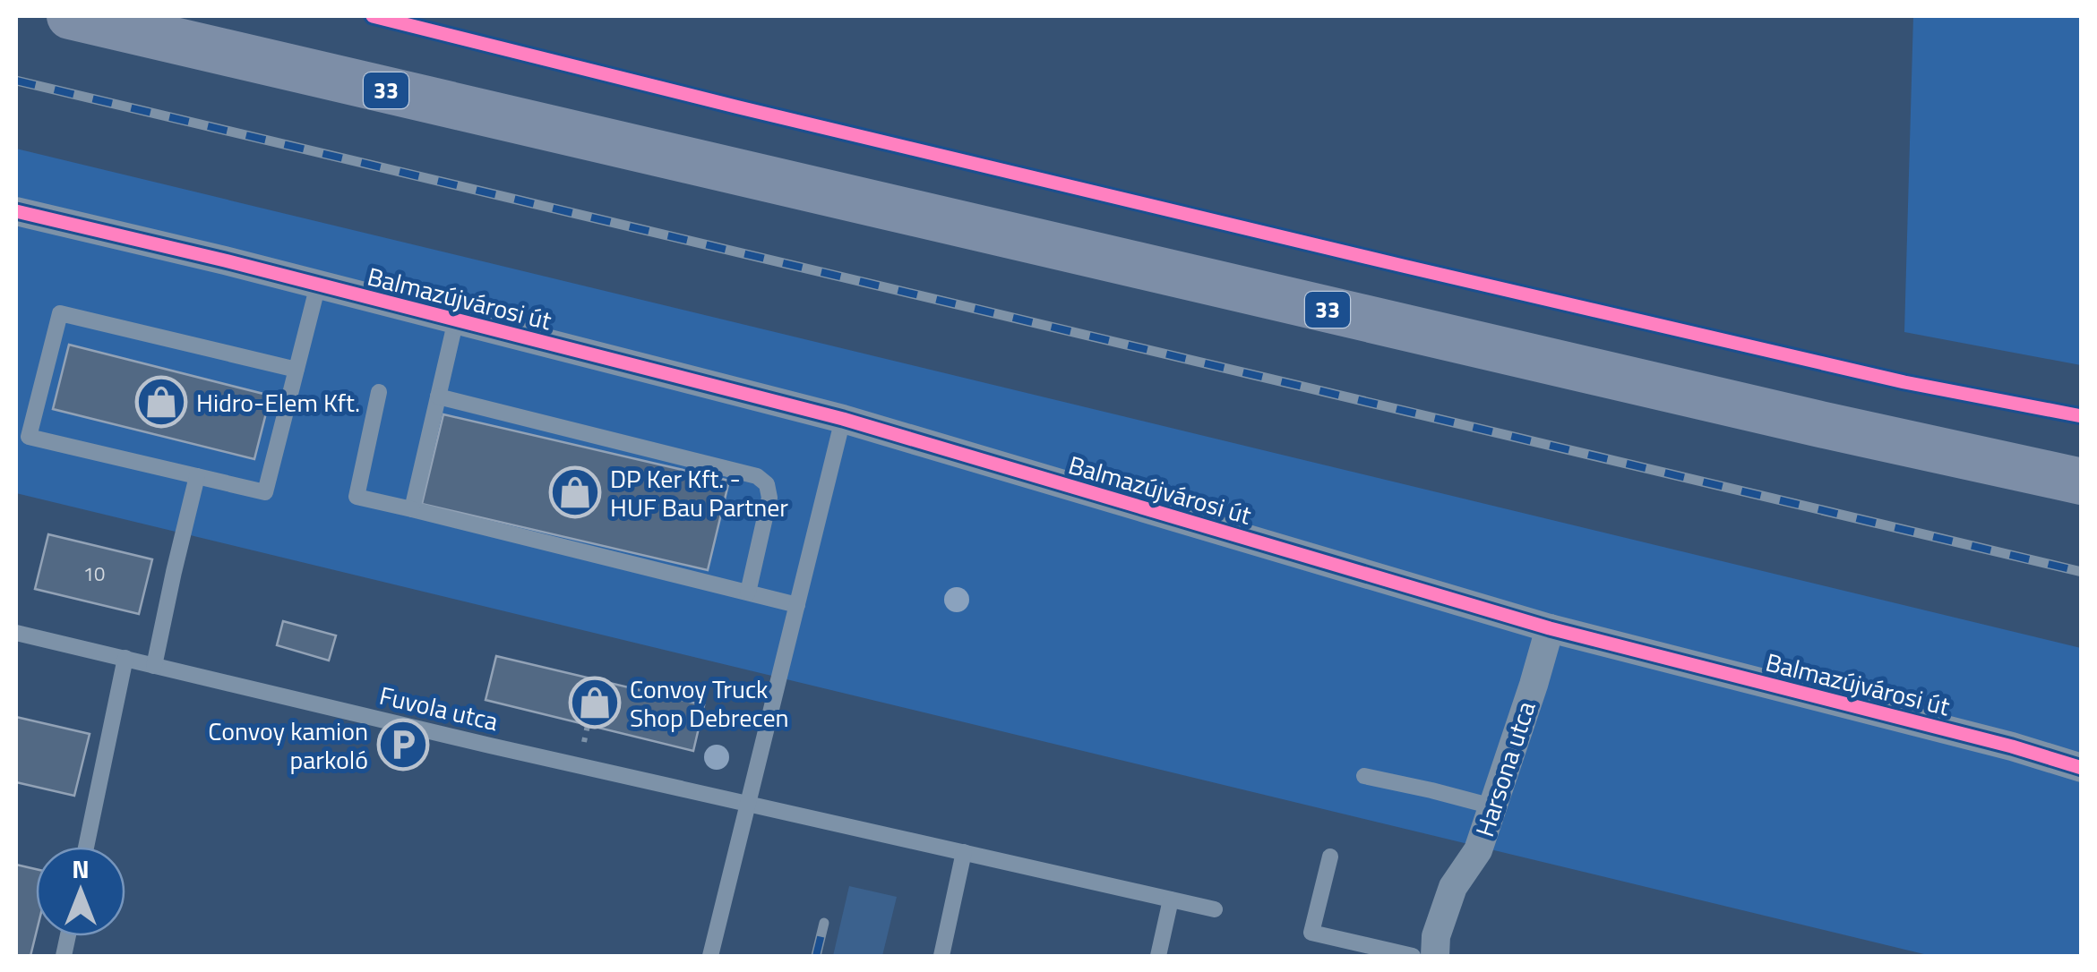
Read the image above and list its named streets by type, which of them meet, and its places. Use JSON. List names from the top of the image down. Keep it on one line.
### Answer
{"streets":{"main road":["33"],"street":["Balmazújvárosi út","Harsona utca"],"lane":["Fuvola utca"]},"crossings":[["Balmazújvárosi út","Harsona utca"]],"places":{"shop":["Hidro-Elem Kft.","DP Ker Kft. - HUF Bau Partner","Convoy Truck Shop Debrecen"],"parking":["Convoy kamion parkoló"]},"house_numbers":["10"],"north":"top"}
